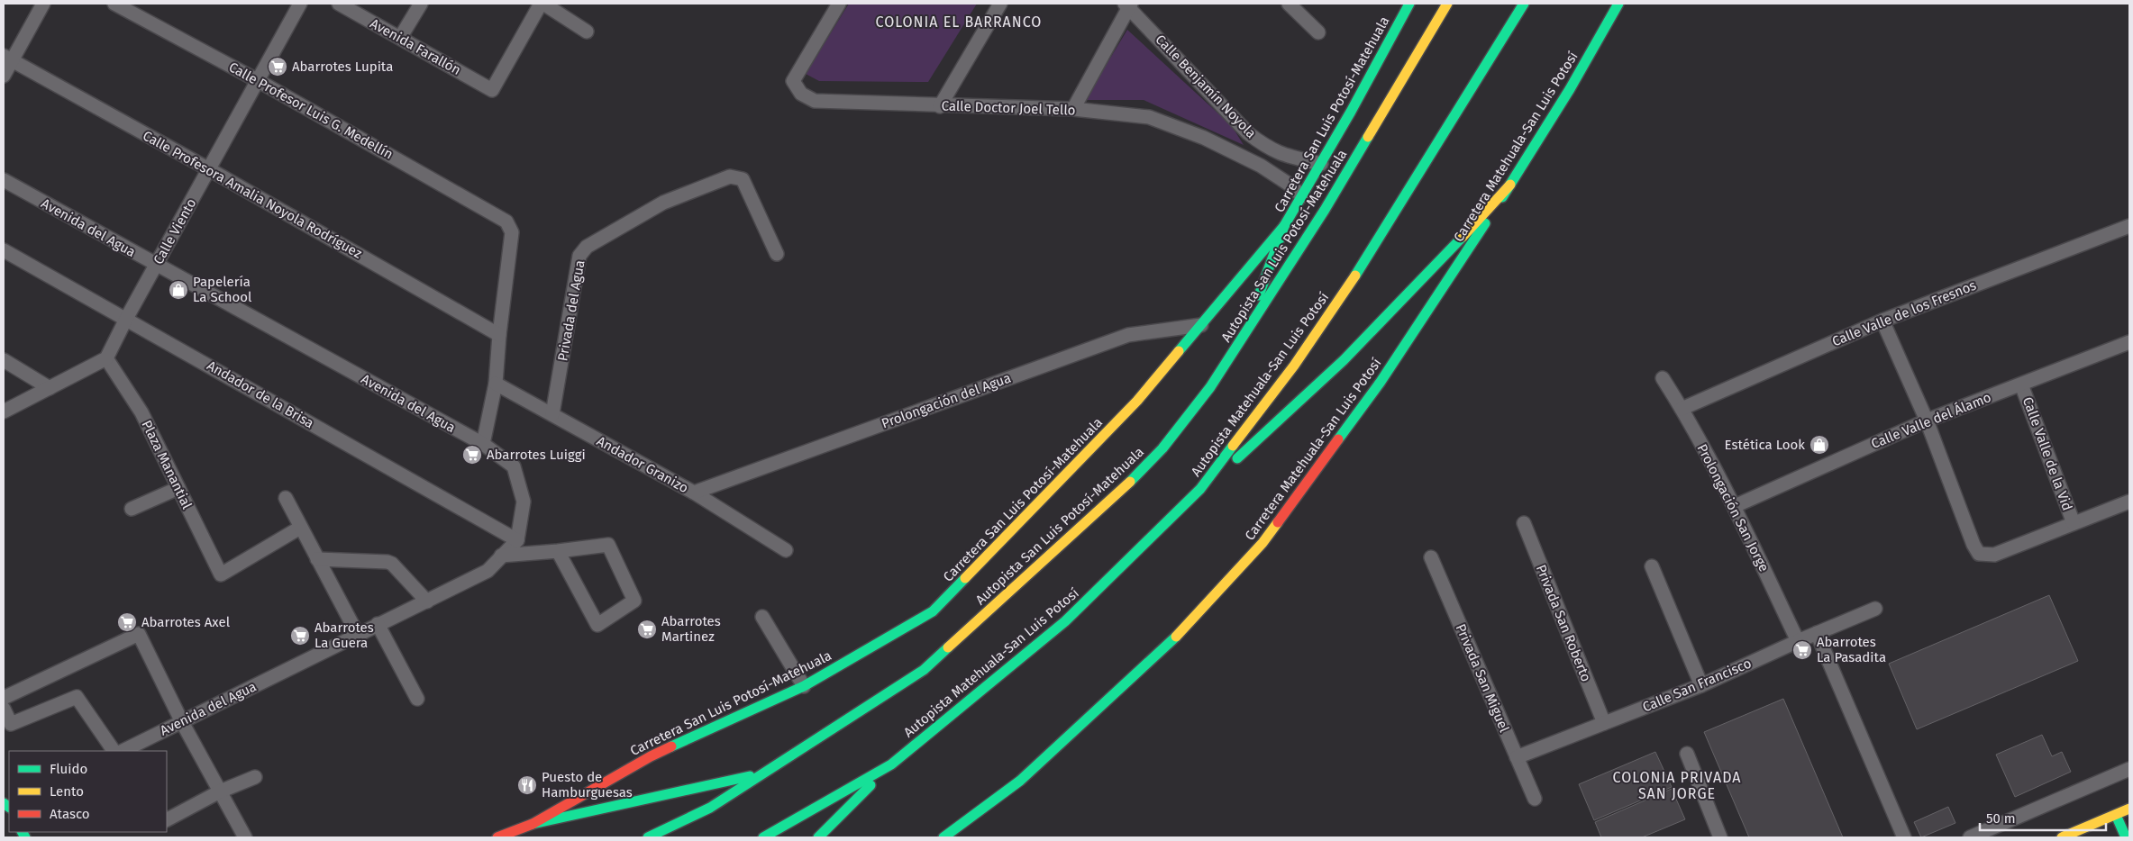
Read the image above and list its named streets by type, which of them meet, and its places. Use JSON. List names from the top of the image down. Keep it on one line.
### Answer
{"streets":{"main road":["Carretera San Luis Potosí-Matehuala","Carretera Matehuala-San Luis Potosí","Autopista San Luis Potosí-Matehuala","Autopista Matehuala-San Luis Potosí"],"street":["Avenida Farallón","Calle Benjamín Noyola","Calle Doctor Joel Tello","Calle Profesor Luis G. Medellín","Calle Profesora Amalia Noyola Rodríguez","Avenida del Agua","Calle Viento","Privada del Agua","Calle Valle de los Fresnos","Andador de la Brisa","Prolongación del Agua","Calle Valle del Álamo","Calle Valle de la Vid","Plaza Manantial","Andador Granizo","Prolongación San Jorge","Privada San Roberto","Privada San Miguel","Calle San Francisco"]},"crossings":[["Calle Benjamín Noyola","Carretera San Luis Potosí-Matehuala"],["Calle Doctor Joel Tello","Carretera San Luis Potosí-Matehuala"],["Calle Profesor Luis G. Medellín","Calle Profesora Amalia Noyola Rodríguez"],["Calle Profesor Luis G. Medellín","Calle Viento"],["Carretera San Luis Potosí-Matehuala","Prolongación del Agua"],["Calle Profesora Amalia Noyola Rodríguez","Calle Viento"],["Avenida del Agua","Calle Viento"],["Avenida del Agua","Andador de la Brisa"],["Calle Viento","Andador de la Brisa"],["Calle Viento","Plaza Manantial"],["Privada del Agua","Andador Granizo"],["Calle Valle de los Fresnos","Prolongación San Jorge"],["Prolongación del Agua","Andador Granizo"],["Calle Valle del Álamo","Calle Valle de la Vid"],["Calle Valle del Álamo","Prolongación San Jorge"],["Prolongación San Jorge","Calle San Francisco"],["Privada San Roberto","Calle San Francisco"],["Privada San Miguel","Calle San Francisco"]],"districts":["COLONIA EL BARRANCO","COLONIA PRIVADA SAN JORGE"],"places":{"supermarket":["Abarrotes Lupita","Abarrotes Luiggi","Abarrotes Axel","Abarrotes Martinez","Abarrotes La Guera","Abarrotes La Pasadita"],"shop":["Papelería La School","Estética Look"],"restaurant":["Puesto de Hamburguesas"]},"legend":["Fluido","Lento","Atasco"],"scale_bar":"50 m"}
